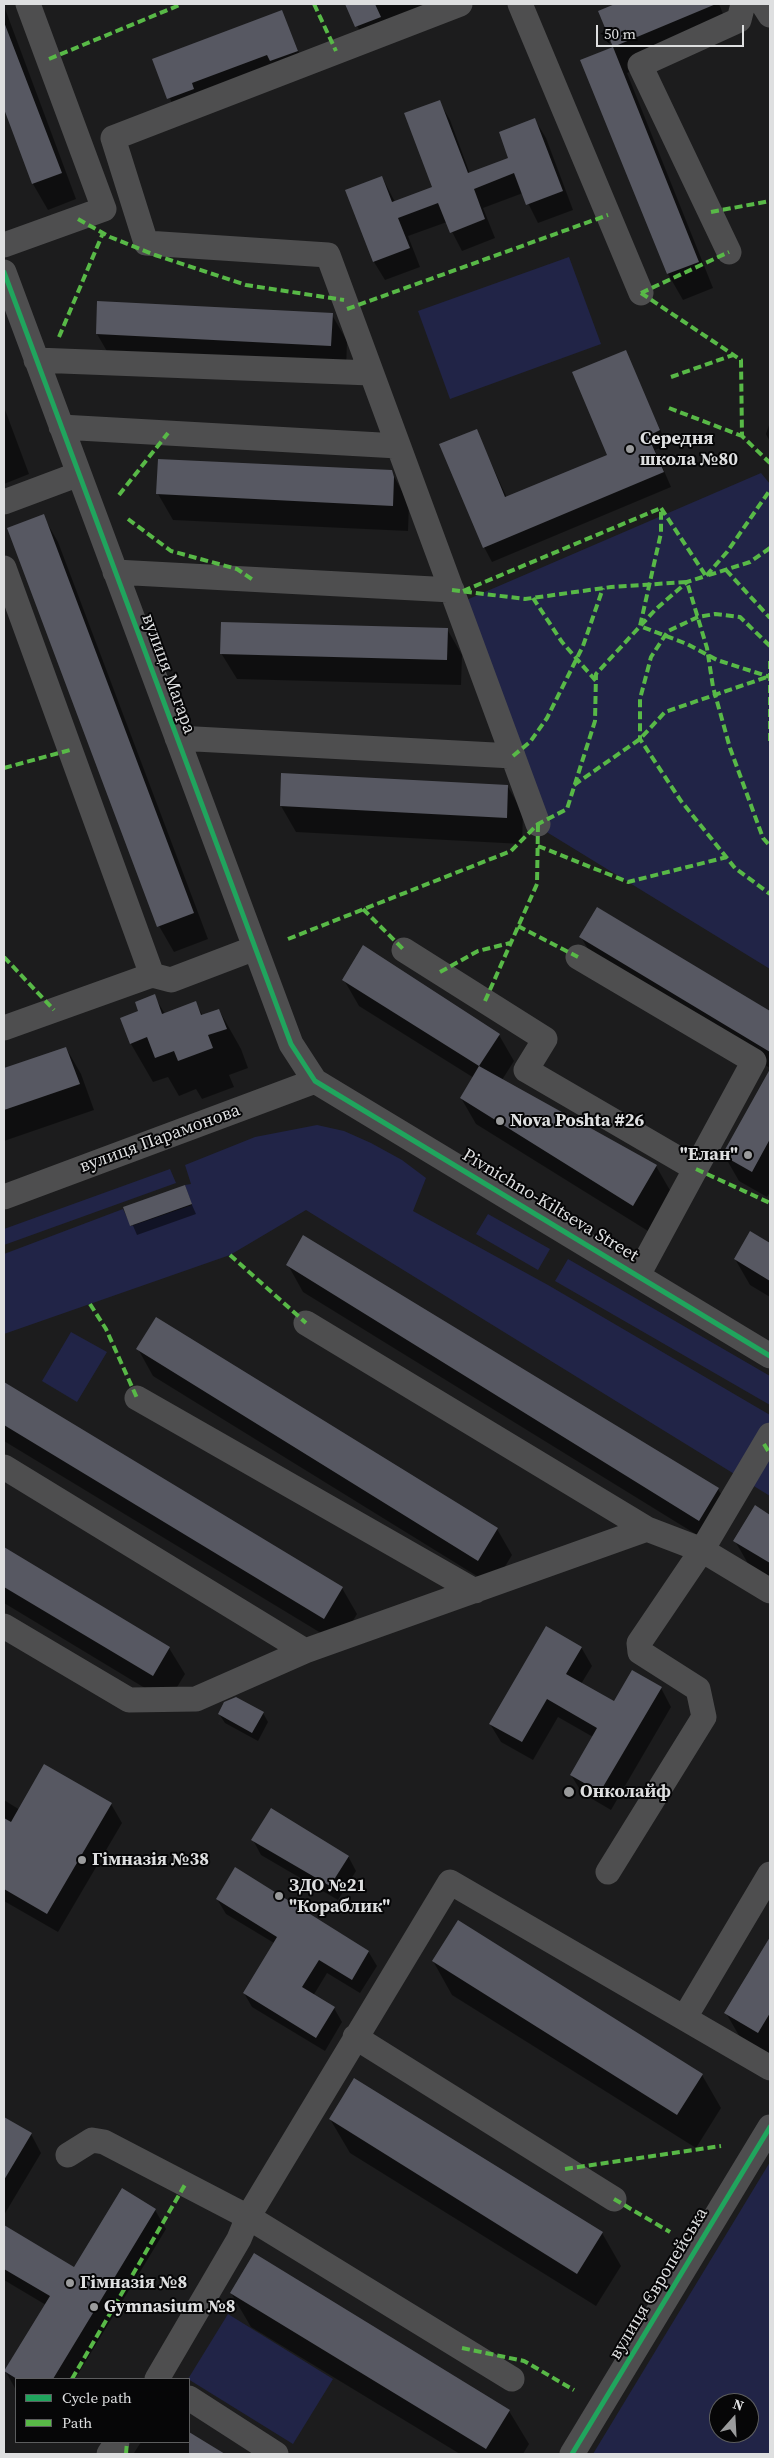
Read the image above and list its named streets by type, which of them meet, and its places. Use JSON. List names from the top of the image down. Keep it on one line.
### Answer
{"streets":{"street":["вулиця Магара","вулиця Парамонова","Pivnichno-Kiltseva Street","вулиця Європейська"]},"crossings":[["вулиця Магара","вулиця Парамонова"],["вулиця Магара","Pivnichno-Kiltseva Street"],["вулиця Парамонова","Pivnichno-Kiltseva Street"]],"places":["Середня школа №80","Nova Poshta #26","\"Елан\"","Онколайф","Гімназія №38","ЗДО №21 \"Кораблик\"","Гімназія №8","Gymnasium №8"],"legend":["Cycle path","Path"],"scale_bar":"50 m","north":"top"}
